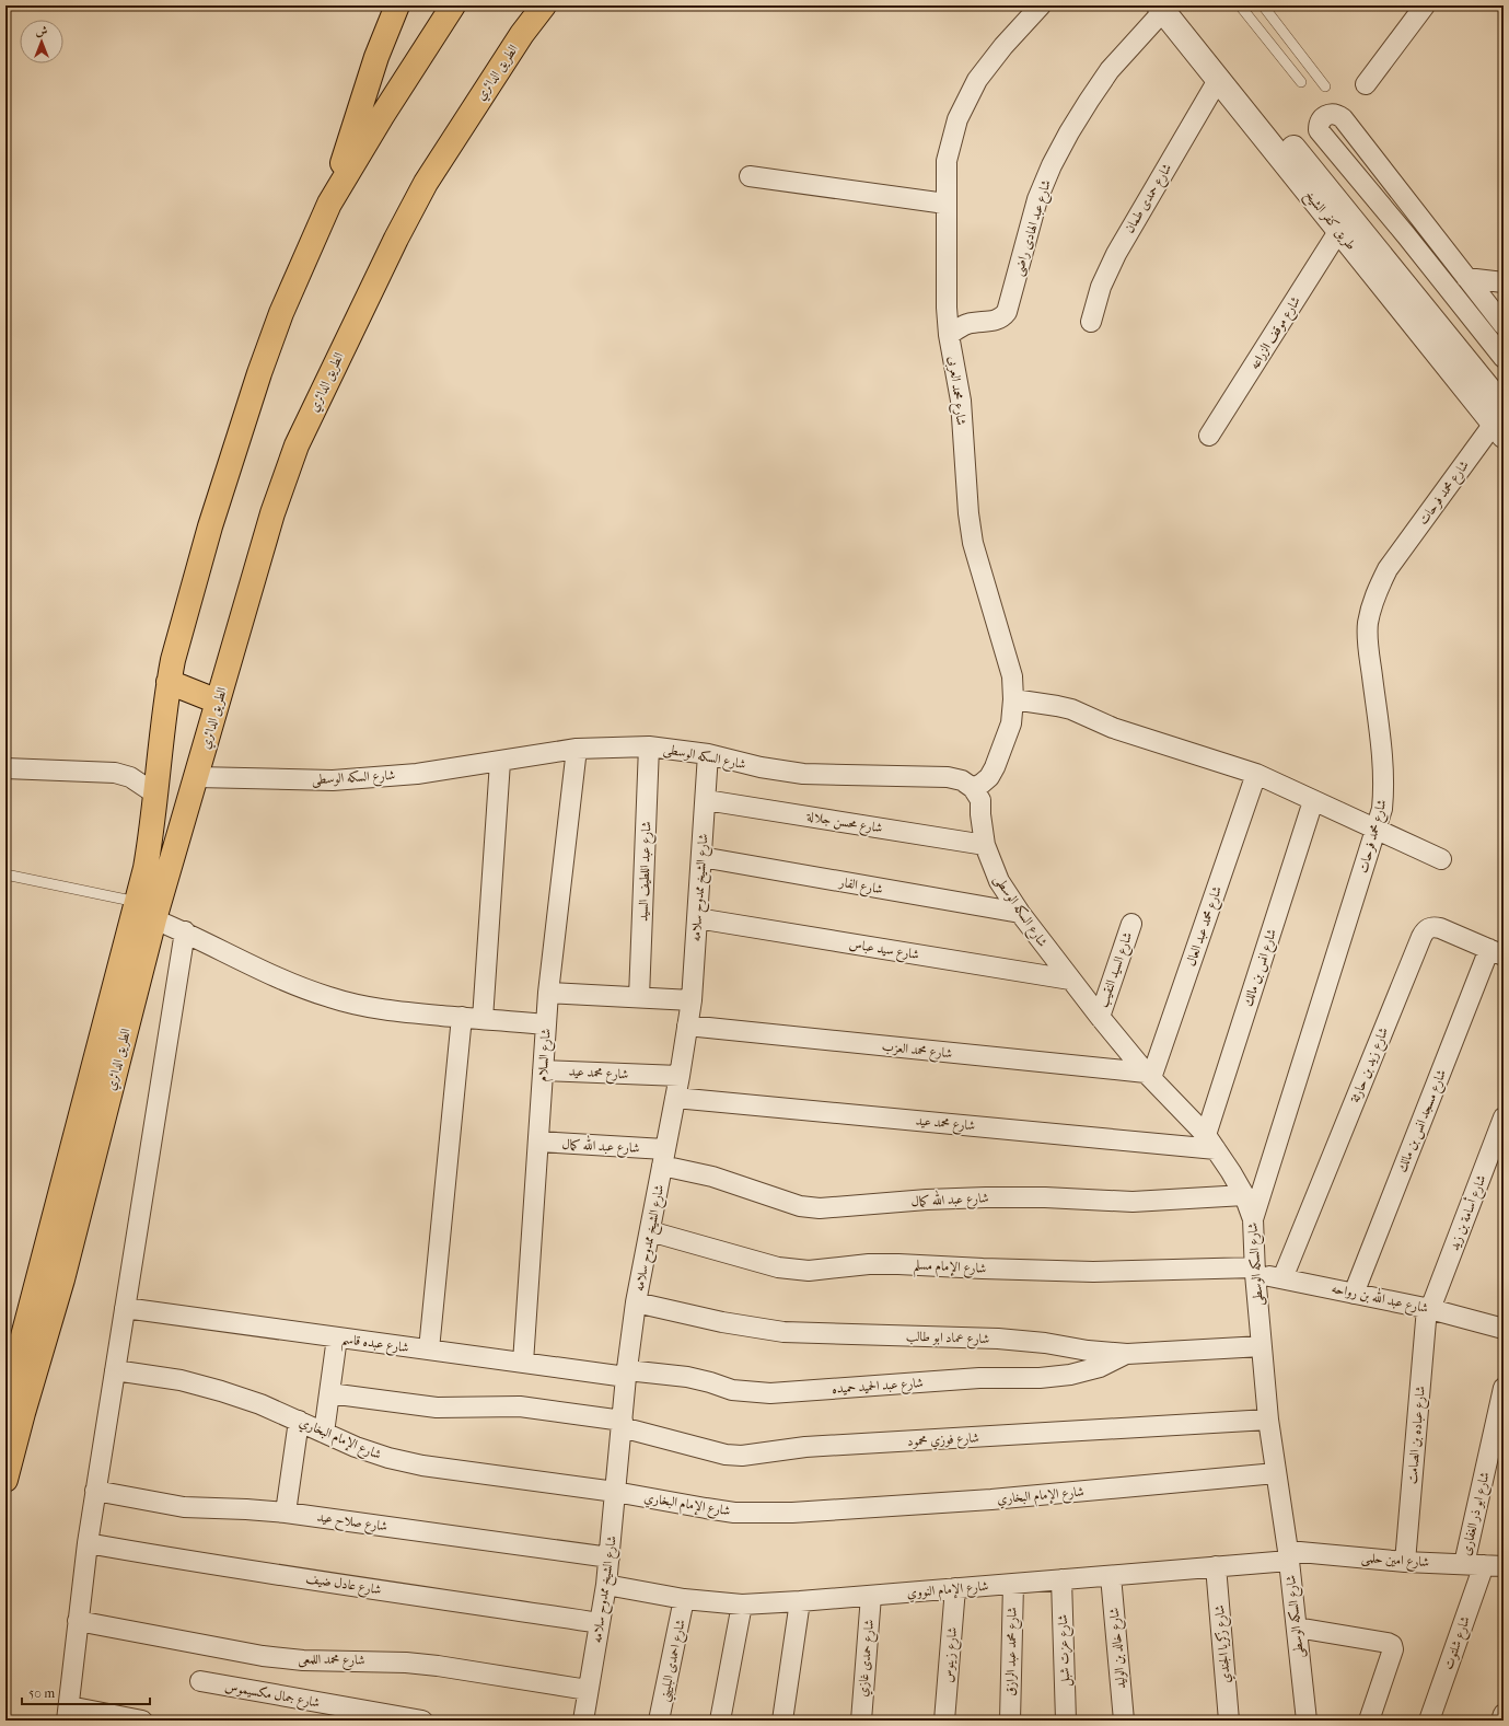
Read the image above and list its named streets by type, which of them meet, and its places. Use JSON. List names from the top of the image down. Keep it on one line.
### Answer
{"streets":{"highway":["الطريق الدائري"],"street":["شارع حمدى طمان","طريق كفر الشيخ","شارع عبد الهادى راضى","شارع موقف الزراعه","شارع محمد العربى","شارع محمد فرحات","شارع السكه الوسطى","شارع محسن جلالة","شارع عبد اللطيف السيد","شارع الفار","شارع الشيخ ممدوح سلامه","شارع محمد عبد العال","شارع سيد عباس","شارع انس بن مالك","شارع السيد النقيب","شارع محمد العزب","شارع السلام","شارع زيد بن حارثة","شارع محمد عيد","شارع مسجد انس بن مالك","شارع عبد الله كمال","شارع أسامة بن زيد","شارع الإمام مسلم","شارع عبد الله بن رواحه","شارع عماد ابو طالب","شارع عبده قاسم","شارع عبد الحميد حميده","شارع عباده بن الصامت","شارع الإمام البخاري","شارع فوزي محمود","شارع ابو ذر الغفارى","شارع صلاح عيد","شارع امين حلمى","شارع عادل ضيف","شارع الإمام النووي","شارع شلتوت","شارع زكريا الجندي","شارع خالد بن الوليد","شارع عزت شبل","شارع محمد عبد الرازق","شارع زينوس","شارع حمدى غازي","شارع محمد اللمعى","شارع احمدى البليهني","شارع جمال مكسيموس"]},"crossings":[["الطريق الدائري","شارع السكه الوسطى"],["شارع حمدى طمان","طريق كفر الشيخ"],["طريق كفر الشيخ","شارع عبد الهادى راضى"],["طريق كفر الشيخ","شارع موقف الزراعه"],["طريق كفر الشيخ","شارع محمد فرحات"],["شارع عبد الهادى راضى","شارع محمد العربى"],["شارع محمد العربى","شارع السكه الوسطى"],["شارع محمد فرحات","شارع السكه الوسطى"],["شارع السكه الوسطى","شارع محسن جلالة"],["شارع السكه الوسطى","شارع عبد اللطيف السيد"],["شارع السكه الوسطى","شارع الفار"],["شارع السكه الوسطى","شارع الشيخ ممدوح سلامه"],["شارع السكه الوسطى","شارع محمد عبد العال"],["شارع السكه الوسطى","شارع سيد عباس"],["شارع السكه الوسطى","شارع انس بن مالك"],["شارع السكه الوسطى","شارع السيد النقيب"],["شارع السكه الوسطى","شارع محمد العزب"],["شارع السكه الوسطى","شارع السلام"],["شارع السكه الوسطى","شارع محمد عيد"],["شارع السكه الوسطى","شارع عبد الله كمال"],["شارع السكه الوسطى","شارع الإمام مسلم"],["شارع السكه الوسطى","شارع عبد الله بن رواحه"],["شارع السكه الوسطى","شارع عماد ابو طالب"],["شارع السكه الوسطى","شارع الإمام البخاري"],["شارع السكه الوسطى","شارع فوزي محمود"],["شارع السكه الوسطى","شارع امين حلمى"],["شارع السكه الوسطى","شارع الإمام النووي"],["شارع محسن جلالة","شارع الشيخ ممدوح سلامه"],["شارع الفار","شارع الشيخ ممدوح سلامه"],["شارع الشيخ ممدوح سلامه","شارع سيد عباس"],["شارع الشيخ ممدوح سلامه","شارع محمد العزب"],["شارع الشيخ ممدوح سلامه","شارع محمد عيد"],["شارع الشيخ ممدوح سلامه","شارع عبد الله كمال"],["شارع الشيخ ممدوح سلامه","شارع الإمام مسلم"],["شارع الشيخ ممدوح سلامه","شارع عماد ابو طالب"],["شارع الشيخ ممدوح سلامه","شارع عبده قاسم"],["شارع الشيخ ممدوح سلامه","شارع عبد الحميد حميده"],["شارع الشيخ ممدوح سلامه","شارع الإمام البخاري"],["شارع الشيخ ممدوح سلامه","شارع فوزي محمود"],["شارع الشيخ ممدوح سلامه","شارع صلاح عيد"],["شارع الشيخ ممدوح سلامه","شارع عادل ضيف"],["شارع الشيخ ممدوح سلامه","شارع الإمام النووي"],["شارع الشيخ ممدوح سلامه","شارع محمد اللمعى"],["شارع محمد عبد العال","شارع محمد العزب"],["شارع انس بن مالك","شارع محمد عيد"],["شارع السلام","شارع محمد عيد"],["شارع السلام","شارع عبد الله كمال"],["شارع السلام","شارع عبده قاسم"],["شارع زيد بن حارثة","شارع مسجد انس بن مالك"],["شارع زيد بن حارثة","شارع عبد الله بن رواحه"],["شارع مسجد انس بن مالك","شارع عبد الله بن رواحه"],["شارع أسامة بن زيد","شارع عبد الله بن رواحه"],["شارع أسامة بن زيد","شارع عباده بن الصامت"],["شارع الإمام مسلم","شارع عبد الله بن رواحه"],["شارع عبد الله بن رواحه","شارع عباده بن الصامت"],["شارع عماد ابو طالب","شارع عبد الحميد حميده"],["شارع عبده قاسم","شارع عبد الحميد حميده"],["شارع عباده بن الصامت","شارع امين حلمى"],["شارع ابو ذر الغفارى","شارع امين حلمى"],["شارع امين حلمى","شارع الإمام النووي"],["شارع امين حلمى","شارع شلتوت"],["شارع الإمام النووي","شارع زكريا الجندي"],["شارع الإمام النووي","شارع خالد بن الوليد"],["شارع الإمام النووي","شارع عزت شبل"],["شارع الإمام النووي","شارع محمد عبد الرازق"],["شارع الإمام النووي","شارع زينوس"],["شارع الإمام النووي","شارع حمدى غازي"],["شارع الإمام النووي","شارع احمدى البليهني"]],"scale_bar":"50 m","north":"top"}
